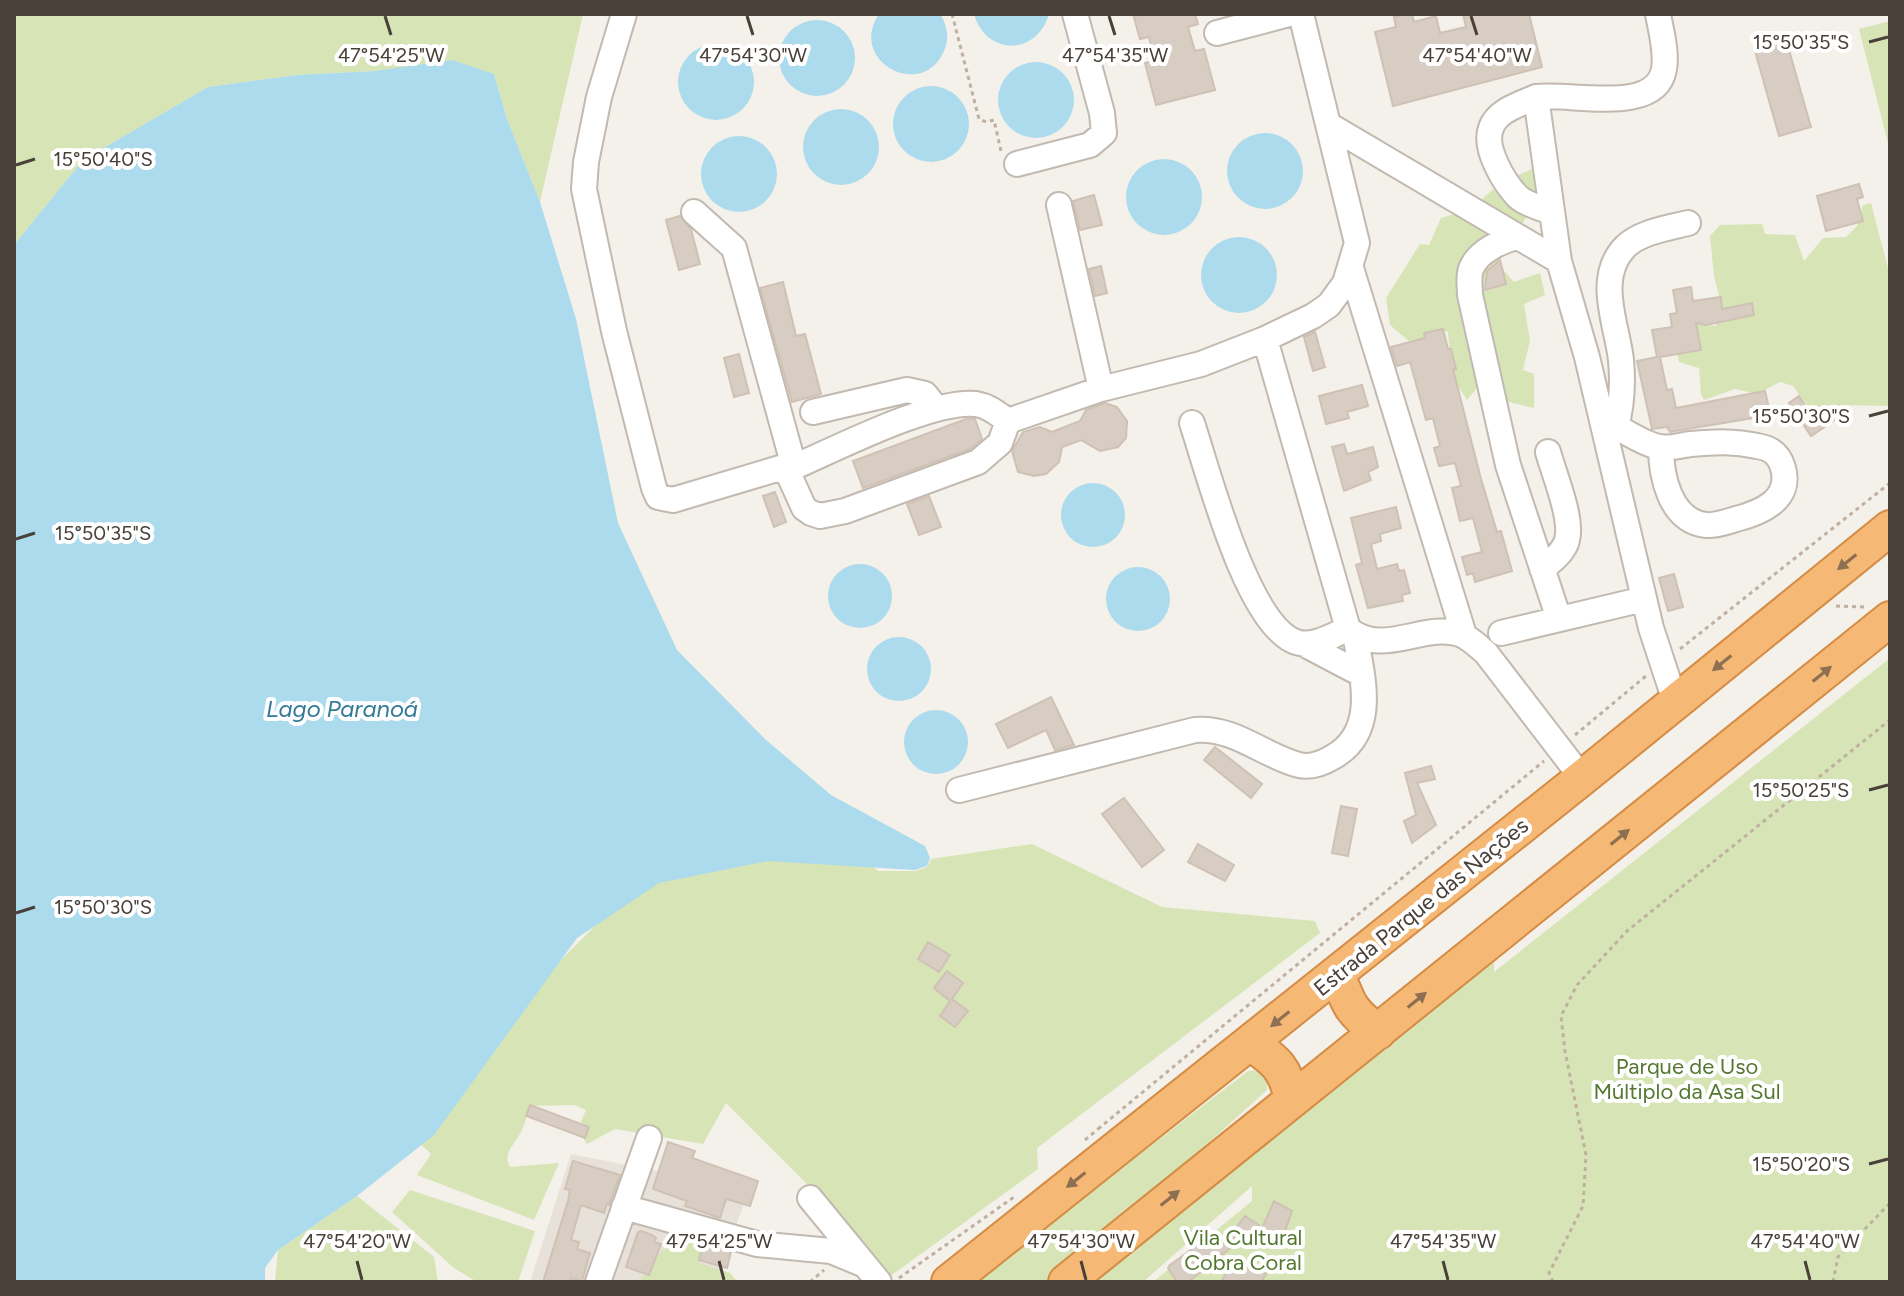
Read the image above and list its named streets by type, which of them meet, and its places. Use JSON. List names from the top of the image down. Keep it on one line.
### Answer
{"streets":{"highway":["Estrada Parque das Nações"]},"water":["Lago Paranoá"],"parks":["Parque de Uso Múltiplo da Asa Sul","Vila Cultural Cobra Coral"],"coordinates":["15°50'35\"S","47°54'25\"W","47°54'30\"W","47°54'35\"W","47°54'40\"W","15°50'40\"S","15°50'30\"S","15°50'25\"S","15°50'20\"S","47°54'20\"W"]}
